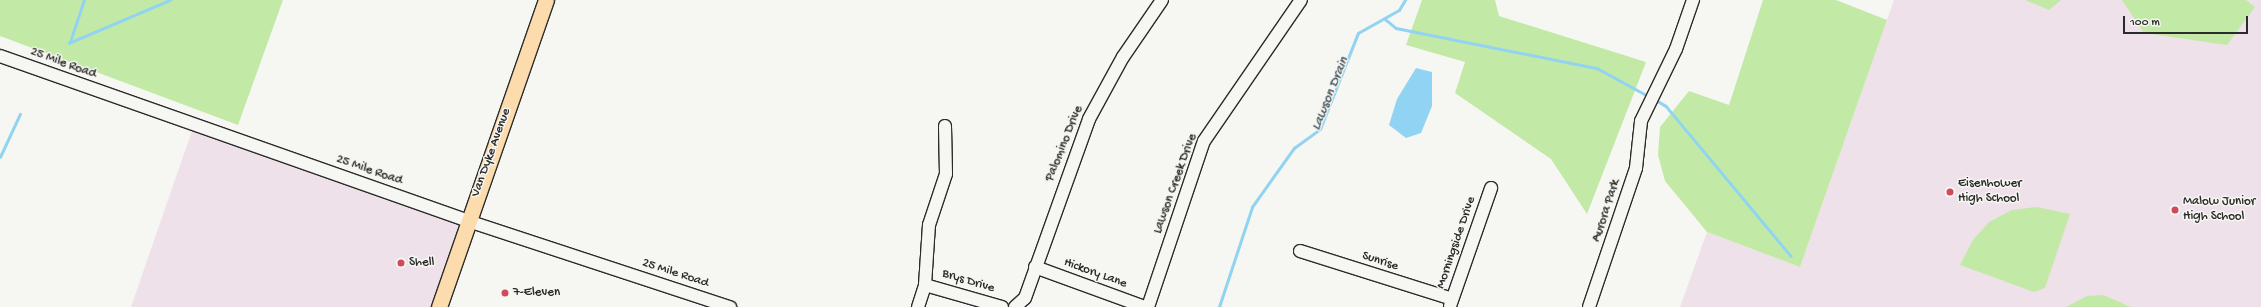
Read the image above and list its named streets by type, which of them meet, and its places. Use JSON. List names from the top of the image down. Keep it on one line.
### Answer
{"streets":{"main road":["Van Dyke Avenue"],"street":["25 Mile Road","Palomino Drive","Lawson Creek Drive","Aurora Park","Morningside Drive","Sunrise","Hickory Lane","Brys Drive"]},"crossings":[["25 Mile Road","Van Dyke Avenue"],["Palomino Drive","Hickory Lane"],["Lawson Creek Drive","Hickory Lane"],["Morningside Drive","Sunrise"]],"water":["Lawson Drain"],"places":["Eisenhower High School","Malow Junior High School","Shell","7-Eleven"],"scale_bar":"100 m"}
